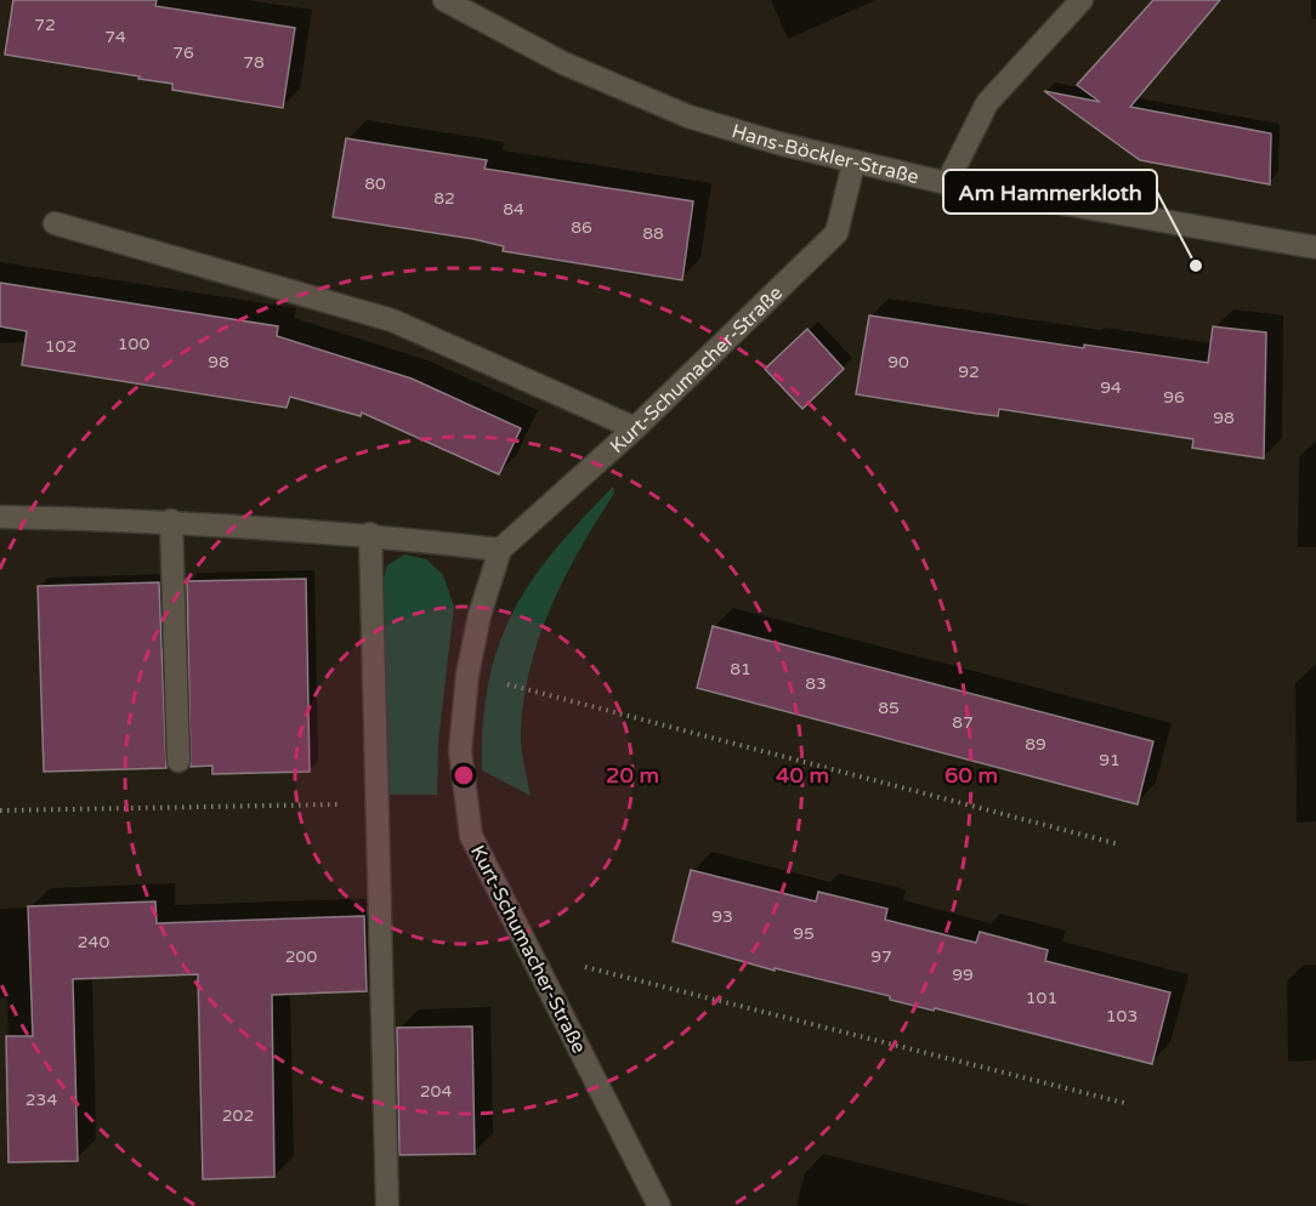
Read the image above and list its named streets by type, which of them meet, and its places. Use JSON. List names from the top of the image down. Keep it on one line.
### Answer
{"streets":{"street":["Hans-Böckler-Straße","Kurt-Schumacher-Straße"]},"crossings":[["Hans-Böckler-Straße","Kurt-Schumacher-Straße"]],"places":["Am Hammerkloth"],"house_numbers":["72","74","76","78","80","82","84","86","88","100","102","98","90","92","94","96","98","81","83","85","87","89","91","93","95","240","200","97","99","101","103","204","234","202"],"rings":["20 m","40 m","60 m"]}
